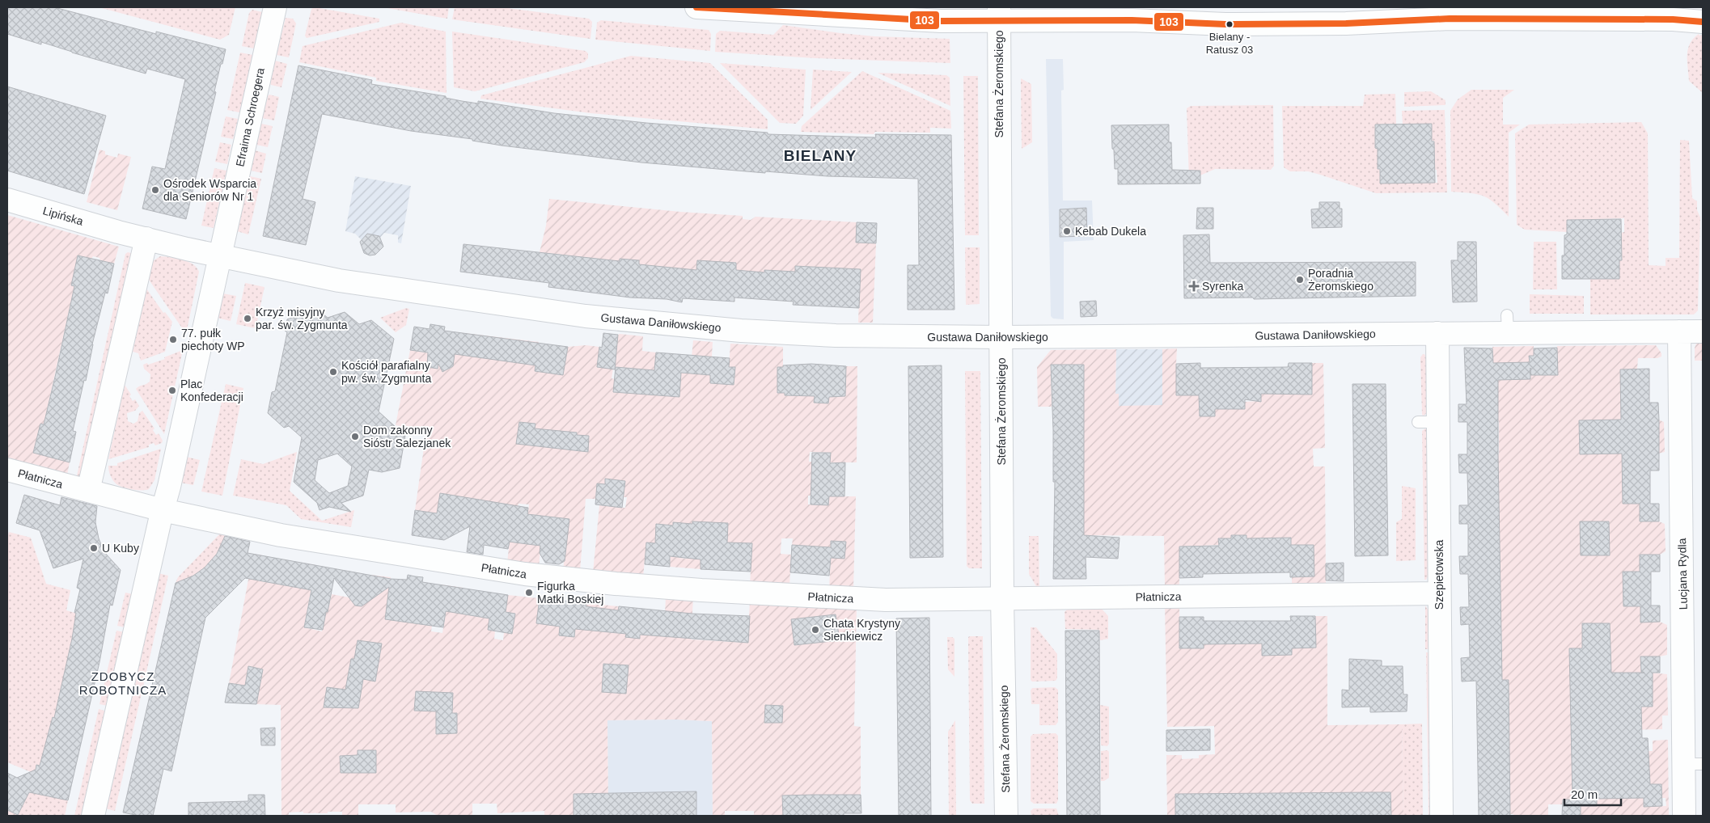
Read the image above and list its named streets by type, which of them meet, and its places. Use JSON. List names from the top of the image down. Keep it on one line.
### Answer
{"streets":{"street":["Stefana Żeromskiego","Efraima Schroegera","Lipińska","Gustawa Daniłowskiego","Płatnicza","Lucjana Rydla","Szepietowska"]},"crossings":[["Stefana Żeromskiego","Gustawa Daniłowskiego"],["Stefana Żeromskiego","Płatnicza"],["Efraima Schroegera","Gustawa Daniłowskiego"],["Gustawa Daniłowskiego","Lucjana Rydla"],["Gustawa Daniłowskiego","Szepietowska"],["Płatnicza","Szepietowska"]],"districts":["BIELANY","ZDOBYCZ ROBOTNICZA"],"places":{"other":["Bielany - Ratusz 03","Ośrodek Wsparcia dla Seniorów Nr 1","Kebab Dukela","Poradnia Żeromskiego","Krzyż misyjny par. św. Zygmunta","77. pułk piechoty WP","Kościół parafialny pw. św. Zygmunta","Plac Konfederacji","Dom zakonny Sióstr Salezjanek","U Kuby","Figurka Matki Boskiej","Chata Krystyny Sienkiewicz"],"health":["Syrenka"]},"lines":["transit line 103"],"scale_bar":"20 m"}
